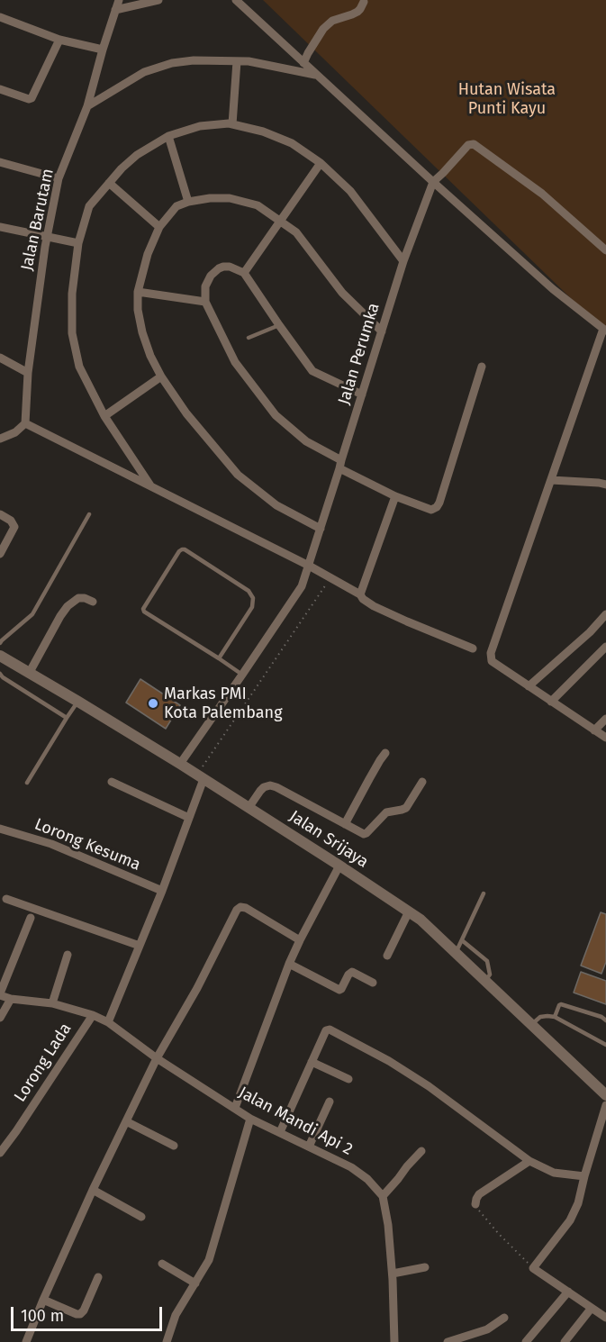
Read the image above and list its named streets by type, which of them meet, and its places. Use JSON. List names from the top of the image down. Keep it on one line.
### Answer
{"streets":{"street":["Jalan Barutam","Jalan Perumka","Jalan Srijaya","Lorong Kesuma","Lorong Lada","Jalan Mandi Api 2"]},"crossings":[["Jalan Perumka","Jalan Srijaya"],["Lorong Lada","Jalan Mandi Api 2"]],"parks":["Hutan Wisata Punti Kayu"],"places":["Markas PMI Kota Palembang"],"scale_bar":"100 m"}
